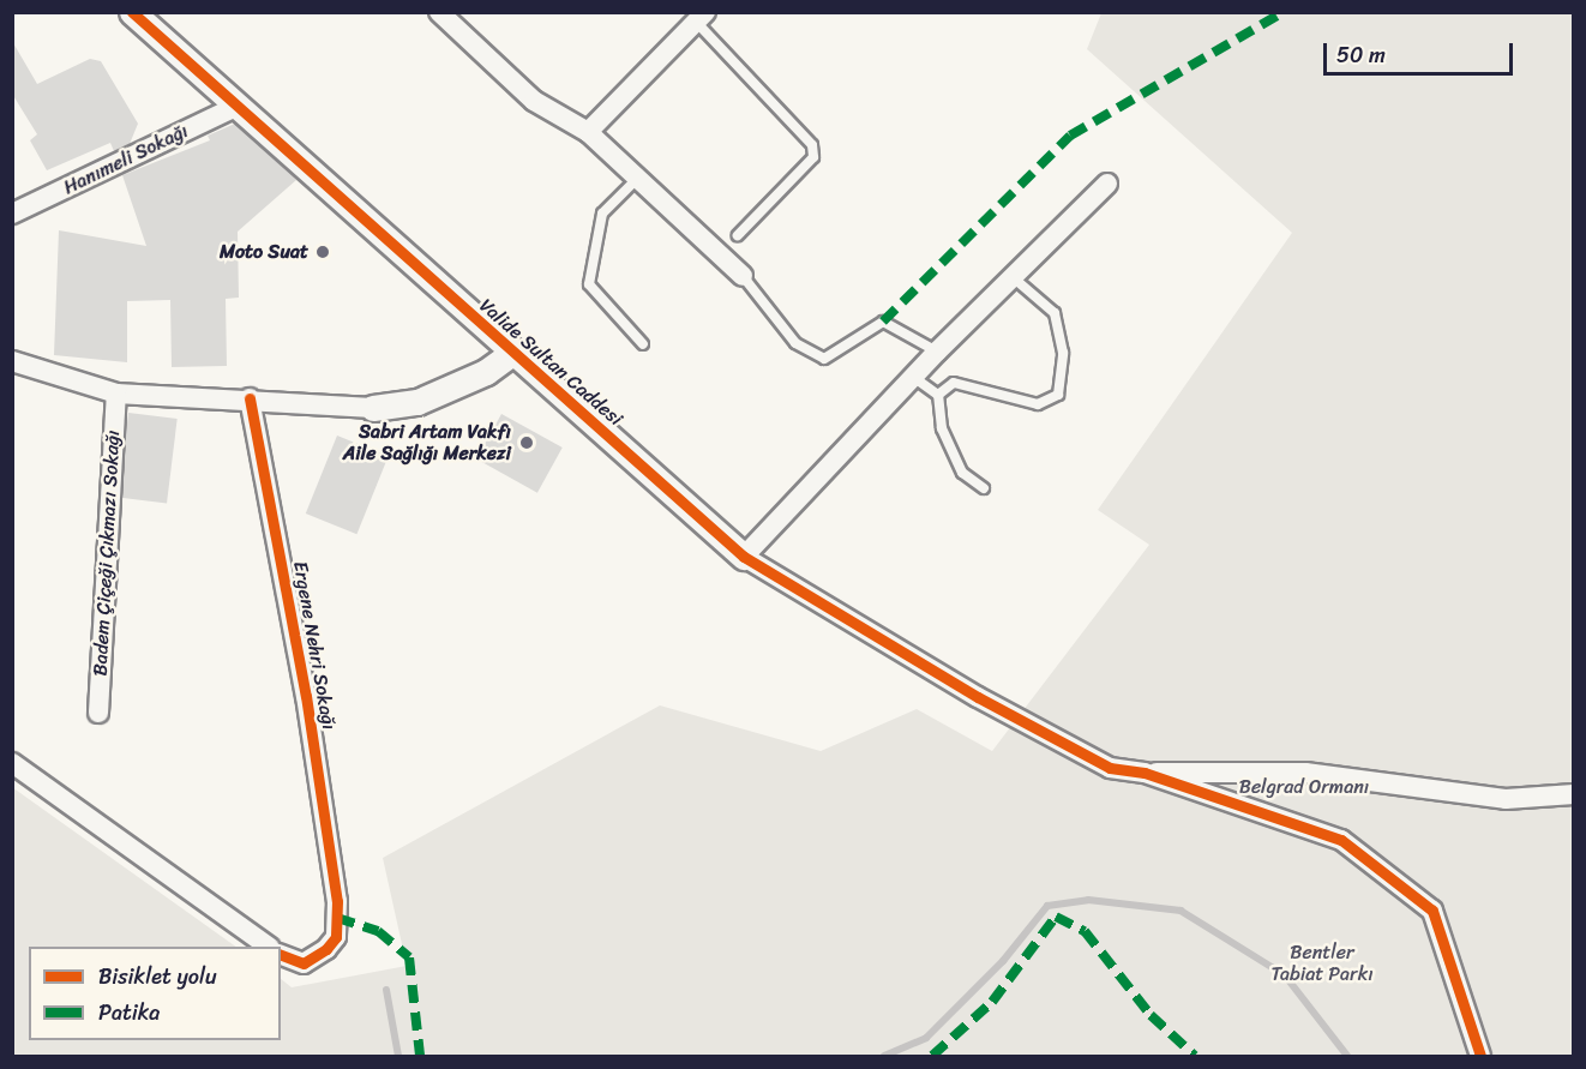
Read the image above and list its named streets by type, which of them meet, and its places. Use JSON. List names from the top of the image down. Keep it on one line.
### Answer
{"streets":{"street":["Hanımeli Sokağı","Valide Sultan Caddesi","Badem Çiçeği Çıkmazı Sokağı","Ergene Nehri Sokağı"]},"crossings":[["Hanımeli Sokağı","Valide Sultan Caddesi"]],"parks":["Belgrad Ormanı","Bentler Tabiat Parkı"],"places":["Moto Suat","Sabri Artam Vakfı Aile Sağlığı Merkezi"],"legend":["Bisiklet yolu","Patika"],"scale_bar":"50 m"}
